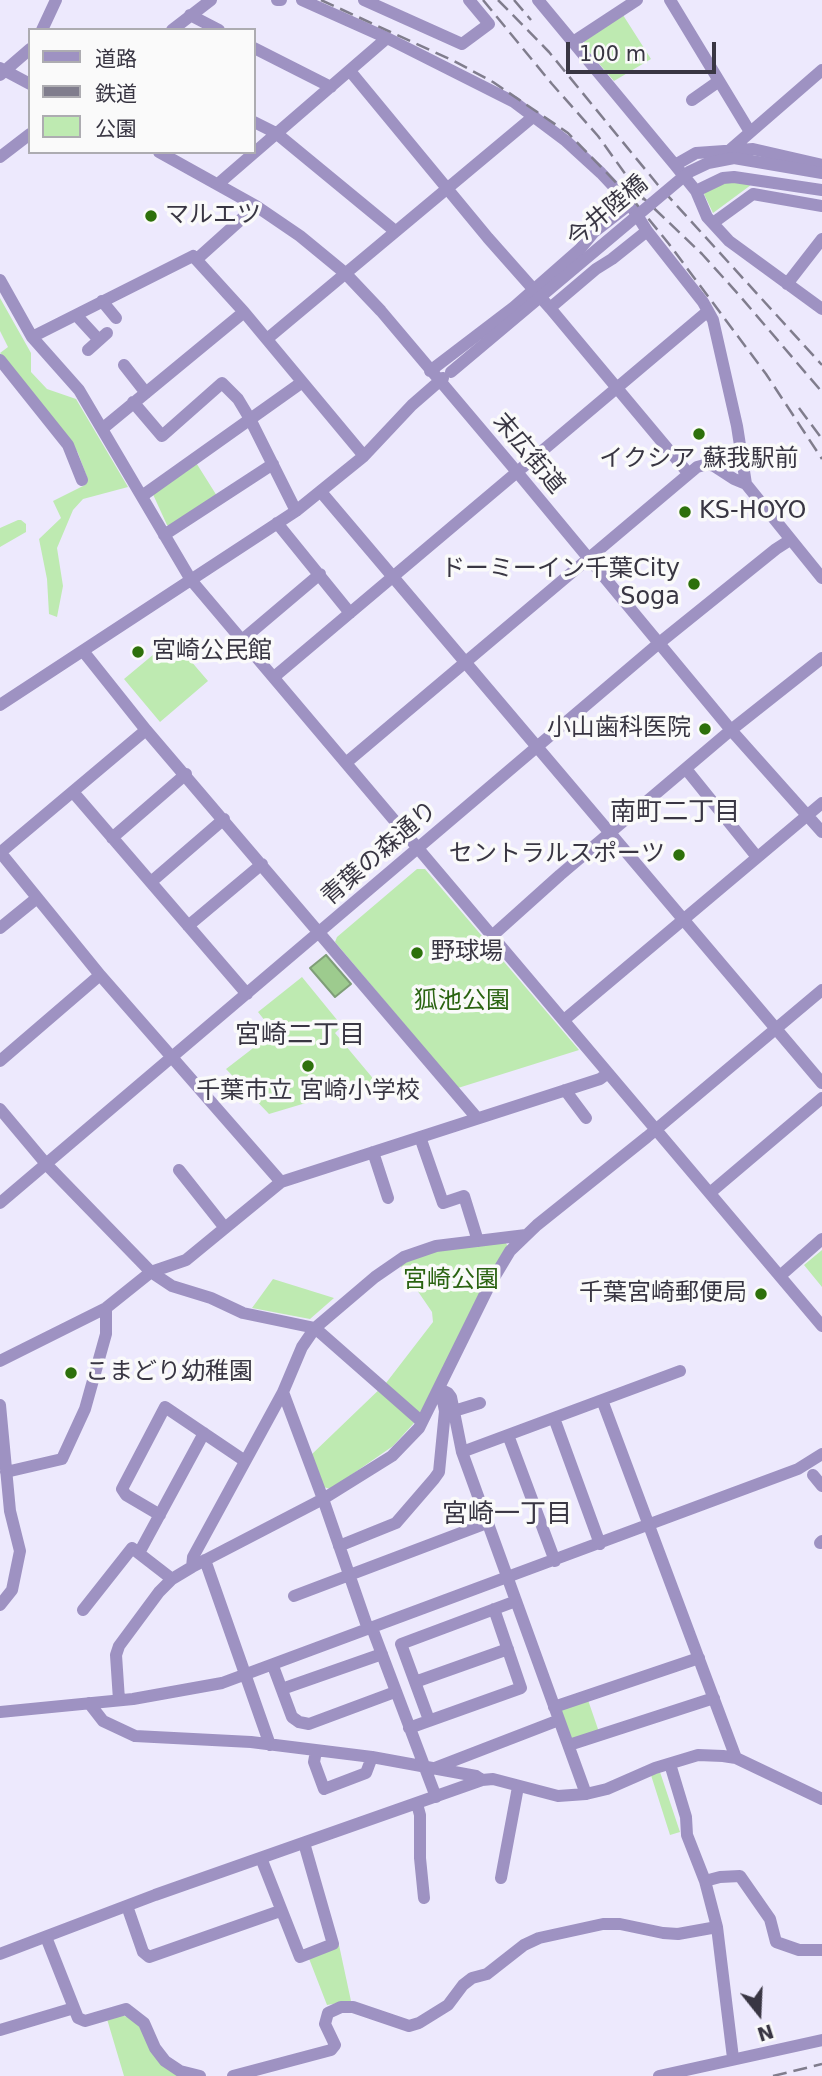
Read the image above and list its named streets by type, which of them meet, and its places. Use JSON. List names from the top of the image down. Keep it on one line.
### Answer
{"streets":{"street":["今井陸橋","末広街道","青葉の森通り"]},"crossings":[["今井陸橋","末広街道"],["末広街道","青葉の森通り"]],"districts":["南町二丁目","宮崎二丁目","宮崎一丁目"],"parks":["狐池公園","宮崎公園"],"places":["マルエツ","イクシア 蘇我駅前","KS-HOYO","ドーミーイン千葉City Soga","宮崎公民館","小山歯科医院","セントラルスポーツ","野球場","千葉市立 宮崎小学校","千葉宮崎郵便局","こまどり幼稚園"],"legend":["道路","鉄道","公園"],"scale_bar":"100 m","north":"bottom"}
